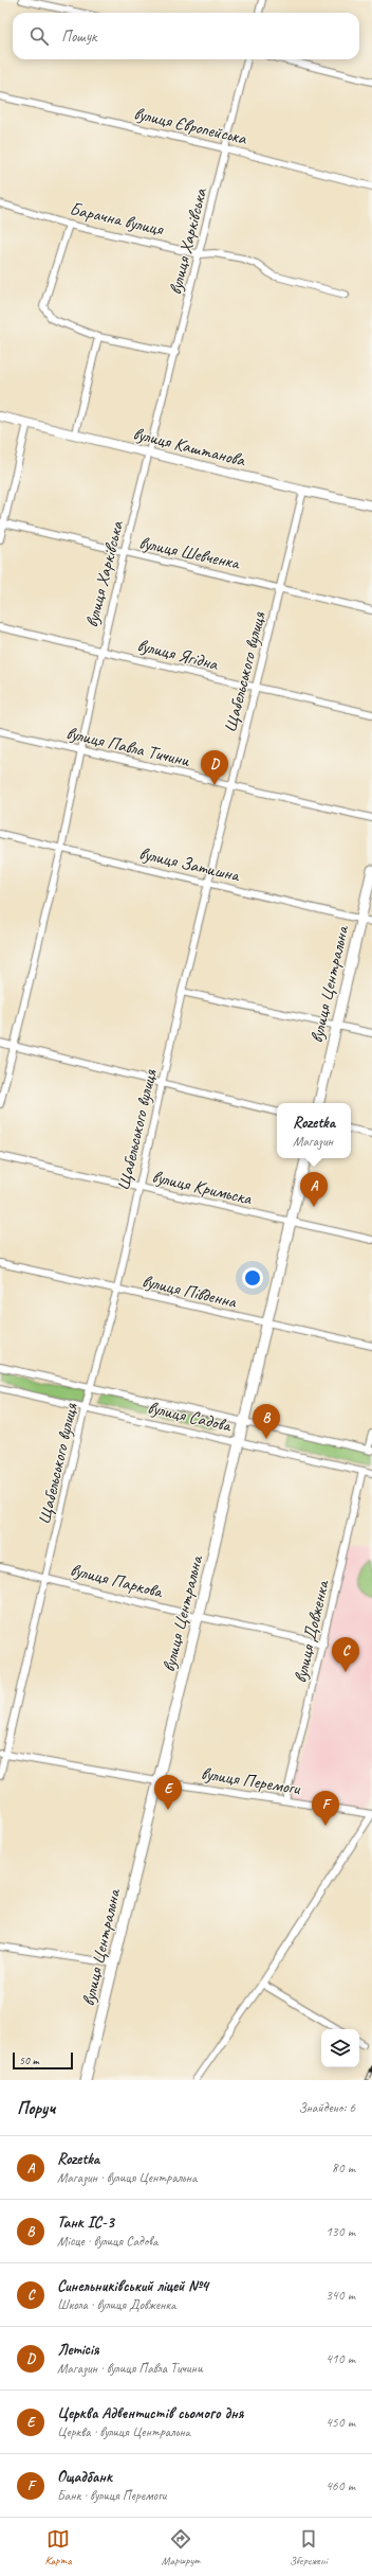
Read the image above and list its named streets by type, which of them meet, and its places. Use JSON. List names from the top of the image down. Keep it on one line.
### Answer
{"streets":{"main road":["вулиця Центральна"],"street":["вулиця Європейська","Барачна вулиця","вулиця Харківська","вулиця Каштанова","вулиця Шевченка","вулиця Ягідна","Щабельського вулиця","вулиця Павла Тичини","вулиця Затишна","вулиця Кримьска","вулиця Південна","вулиця Садова","вулиця Паркова","вулиця Довженка","вулиця Перемоги"]},"crossings":[["вулиця Європейська","вулиця Харківська"],["Барачна вулиця","вулиця Харківська"],["вулиця Харківська","вулиця Каштанова"],["вулиця Харківська","вулиця Шевченка"],["вулиця Харківська","вулиця Ягідна"],["вулиця Харківська","вулиця Павла Тичини"],["вулиця Харківська","вулиця Затишна"],["вулиця Каштанова","Щабельського вулиця"],["вулиця Шевченка","Щабельського вулиця"],["вулиця Ягідна","Щабельського вулиця"],["Щабельського вулиця","вулиця Павла Тичини"],["Щабельського вулиця","вулиця Затишна"],["Щабельського вулиця","вулиця Кримьска"],["Щабельського вулиця","вулиця Південна"],["Щабельського вулиця","вулиця Садова"],["Щабельського вулиця","вулиця Паркова"],["Щабельського вулиця","вулиця Перемоги"],["вулиця Затишна","вулиця Центральна"],["вулиця Центральна","вулиця Кримьска"],["вулиця Центральна","вулиця Південна"],["вулиця Центральна","вулиця Садова"],["вулиця Центральна","вулиця Паркова"],["вулиця Центральна","вулиця Перемоги"],["вулиця Садова","вулиця Довженка"],["вулиця Паркова","вулиця Довженка"],["вулиця Довженка","вулиця Перемоги"]],"scale_bar":"50 m","page":{"search":"Пошук","pins":["D","A","B","C","E","F"],"popup":["Rozetka","Магазин"],"scale":"50 m","heading":["Поруч","Знайдено: 6"],"list":[{"mark":"A","name":"Rozetka","note":"Магазин · вулиця Центральна","value":"80 m"},{"mark":"B","name":"Танк ІС-3","note":"Місце · вулиця Садова","value":"130 m"},{"mark":"C","name":"Синельниківський ліцей №4","note":"Школа · вулиця Довженка","value":"340 m"},{"mark":"D","name":"Летісія","note":"Магазин · вулиця Павла Тичини","value":"410 m"},{"mark":"E","name":"Церква Адвентистів сьомого дня","note":"Церква · вулиця Центральна","value":"450 m"},{"mark":"F","name":"Ощадбанк","note":"Банк · вулиця Перемоги","value":"460 m"}],"nav":["Карта","Маршрут","Збережені"]}}
